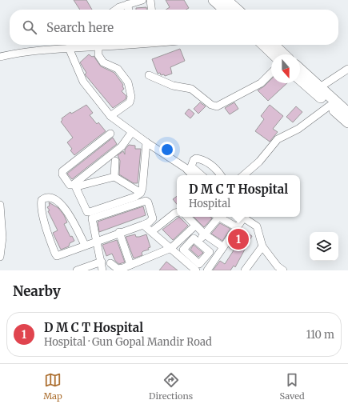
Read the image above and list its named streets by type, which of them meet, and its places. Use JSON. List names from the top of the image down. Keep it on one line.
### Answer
{"north":"bottom","page":{"search":"Search here","popup":["D M C T Hospital","Hospital"],"pins":"1","heading":"Nearby","list":[{"mark":"1","name":"D M C T Hospital","note":"Hospital · Gun Gopal Mandir Road","value":"110 m"}],"nav":["Map","Directions","Saved"]}}
